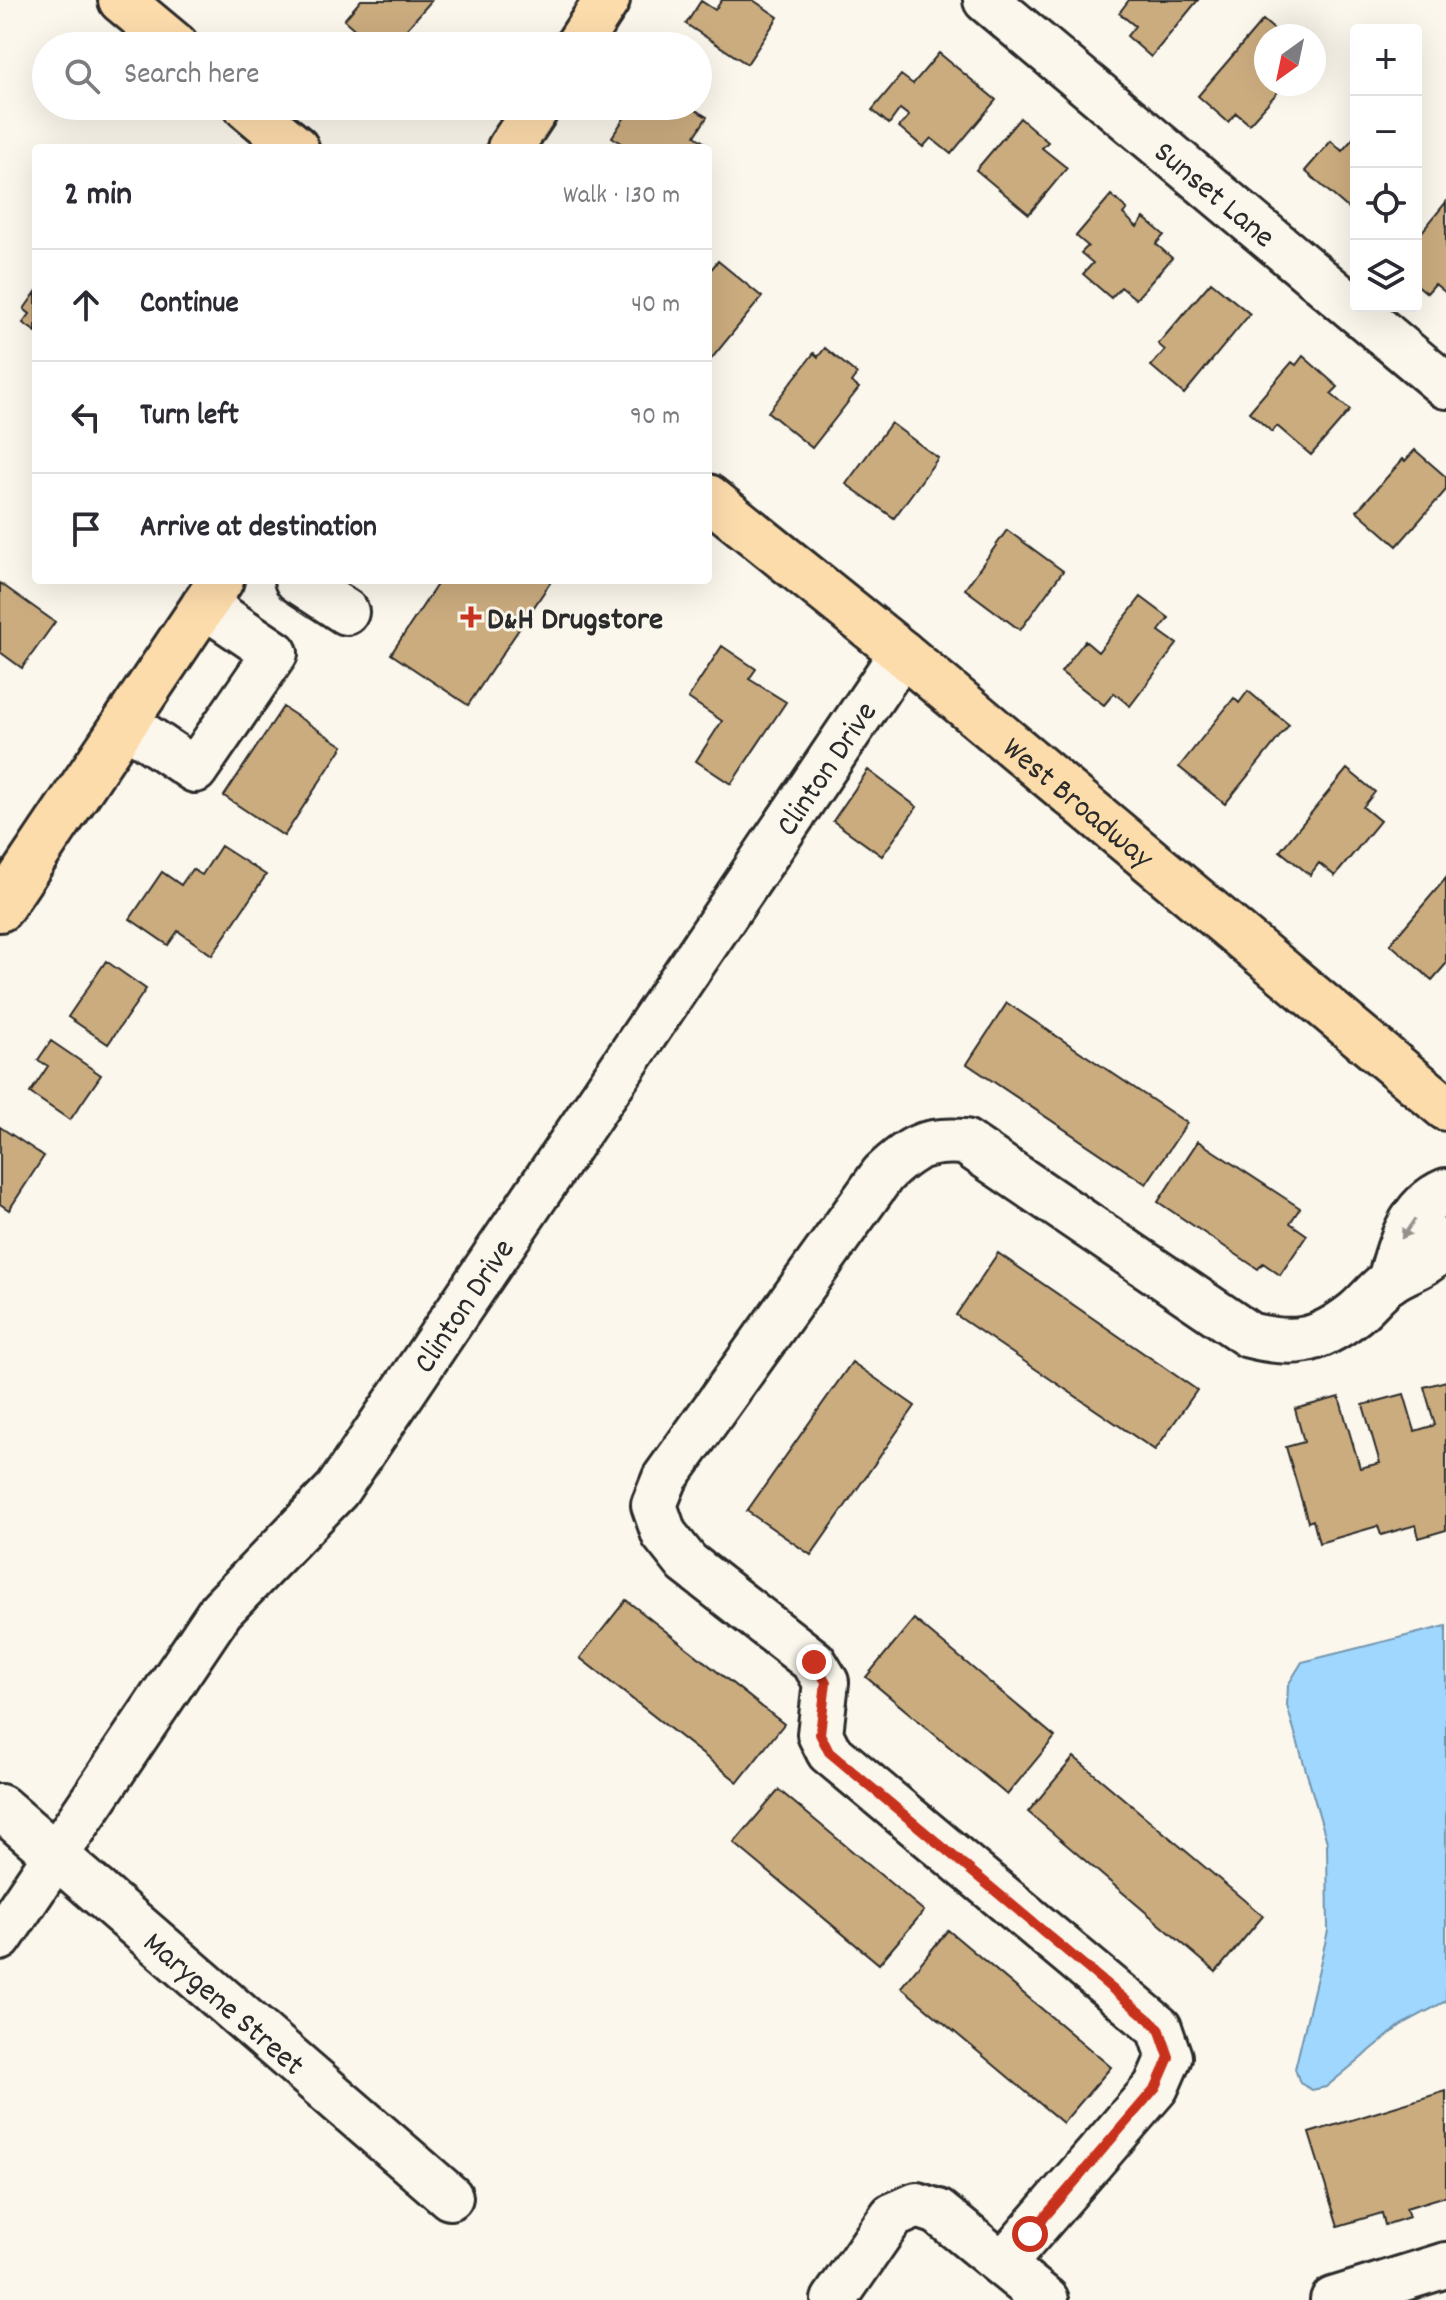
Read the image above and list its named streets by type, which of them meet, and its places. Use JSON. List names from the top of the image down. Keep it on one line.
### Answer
{"streets":{"main road":["West Broadway"],"street":["Sunset Lane","Clinton Drive","Marygene Street"]},"crossings":[["Clinton Drive","West Broadway"],["Clinton Drive","Marygene Street"]],"places":{"health":["D&H Drugstore"]},"north":"bottom left","page":{"map_buttons":["+","−"],"search":"Search here","heading":["2 min","Walk · 130 m"],"list":[["Continue","40 m"],["Turn left","90 m"],"Arrive at destination"]}}
